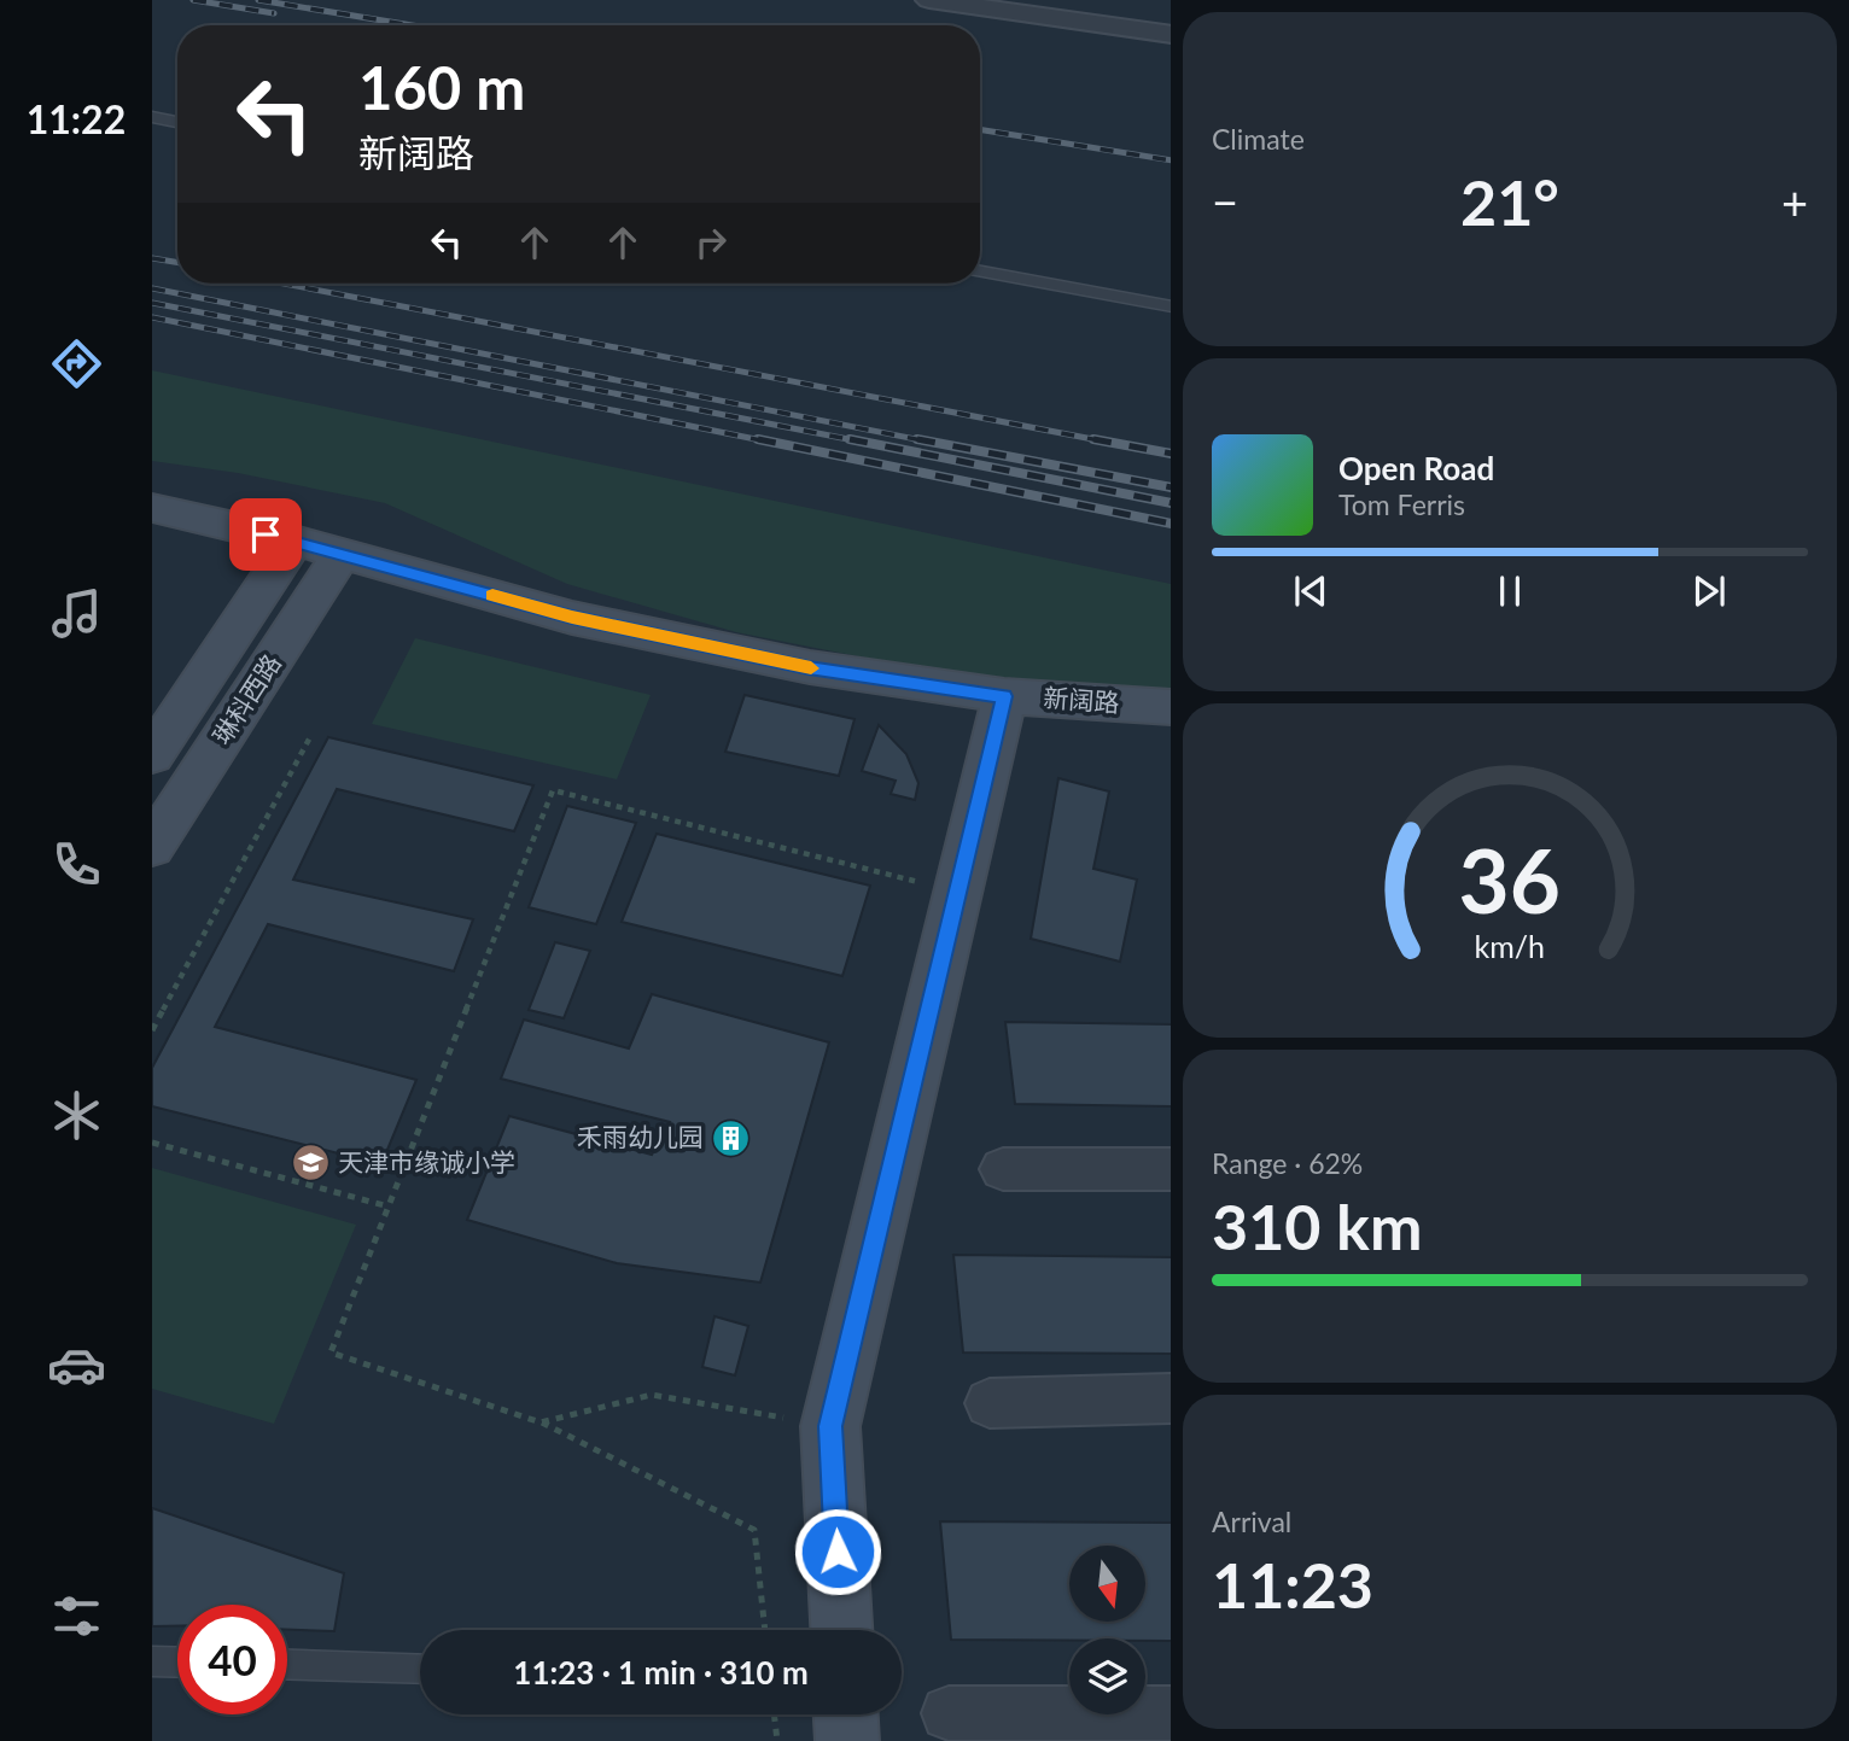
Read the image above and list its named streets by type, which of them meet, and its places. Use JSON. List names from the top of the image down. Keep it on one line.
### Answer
{"streets":{"street":["琳科西路","新阔路"]},"crossings":[["琳科西路","新阔路"]],"places":{"building":["禾雨幼儿园"],"school or university":["天津市缘诚小学"]},"north":"bottom","page":{"tabs":"11:22","tile":["Climate",["Range · 62%","310 km"],["Arrival","11:23"]],"turn":["160 m","新阔路"],"heat":["−","21°","+"],"song":["Open Road","Tom Ferris"],"limit":"40","trip":"11:23 · 1 min · 310 m","gauge":["36","km/h"]}}
